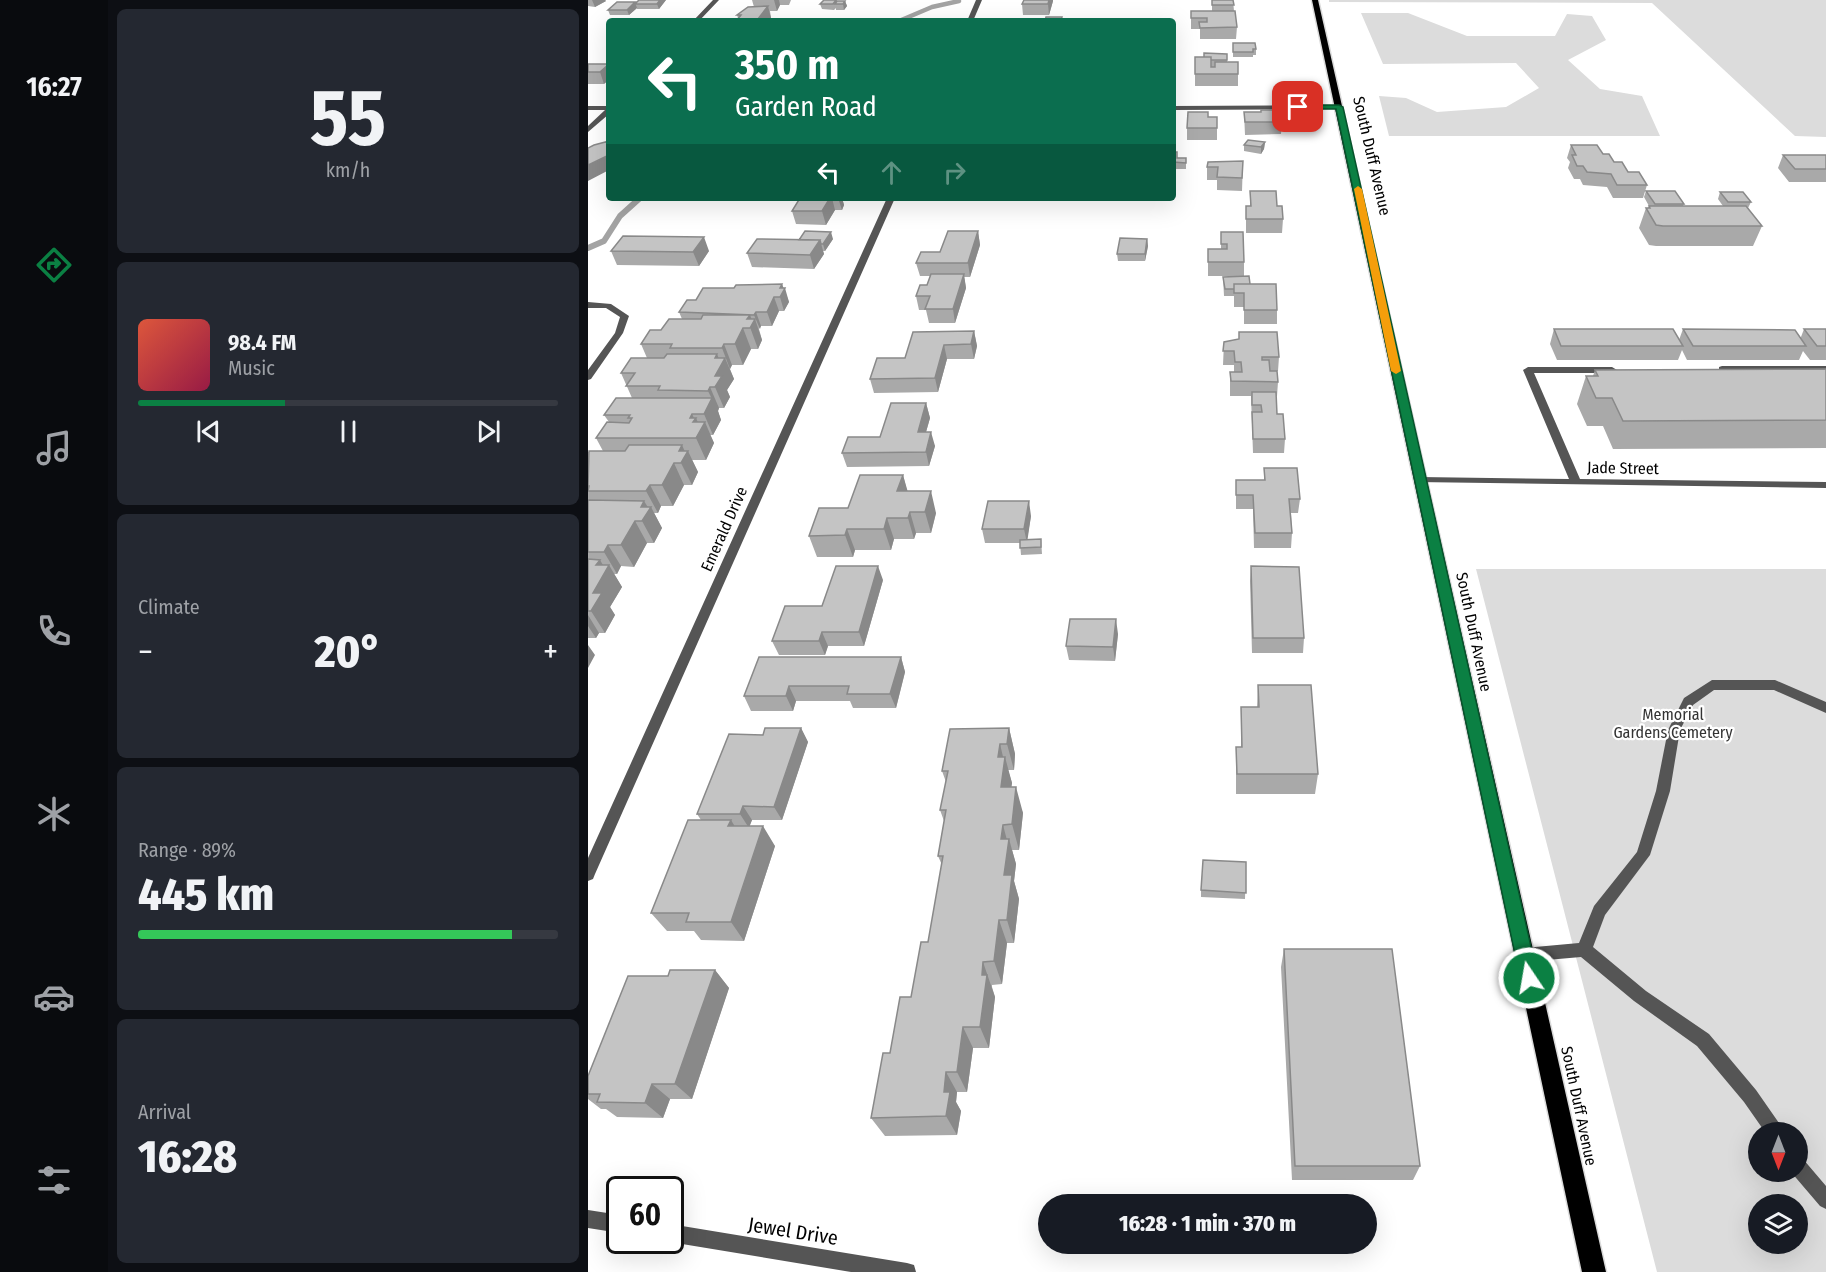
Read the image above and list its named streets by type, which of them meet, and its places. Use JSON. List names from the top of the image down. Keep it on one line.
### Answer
{"streets":{"main road":["South Duff Avenue"],"street":["Jade Street","Emerald Drive","Jewel Drive"]},"crossings":[["South Duff Avenue","Jade Street"]],"parks":["Memorial Gardens Cemetery"],"north":"bottom","page":{"tabs":"16:27","tile":[["55","km/h"],"Climate",["Range · 89%","445 km"],["Arrival","16:28"]],"turn":["350 m","Garden Road"],"song":["98.4 FM","Music"],"heat":["−","20°","+"],"limit":"60","trip":"16:28 · 1 min · 370 m"}}
